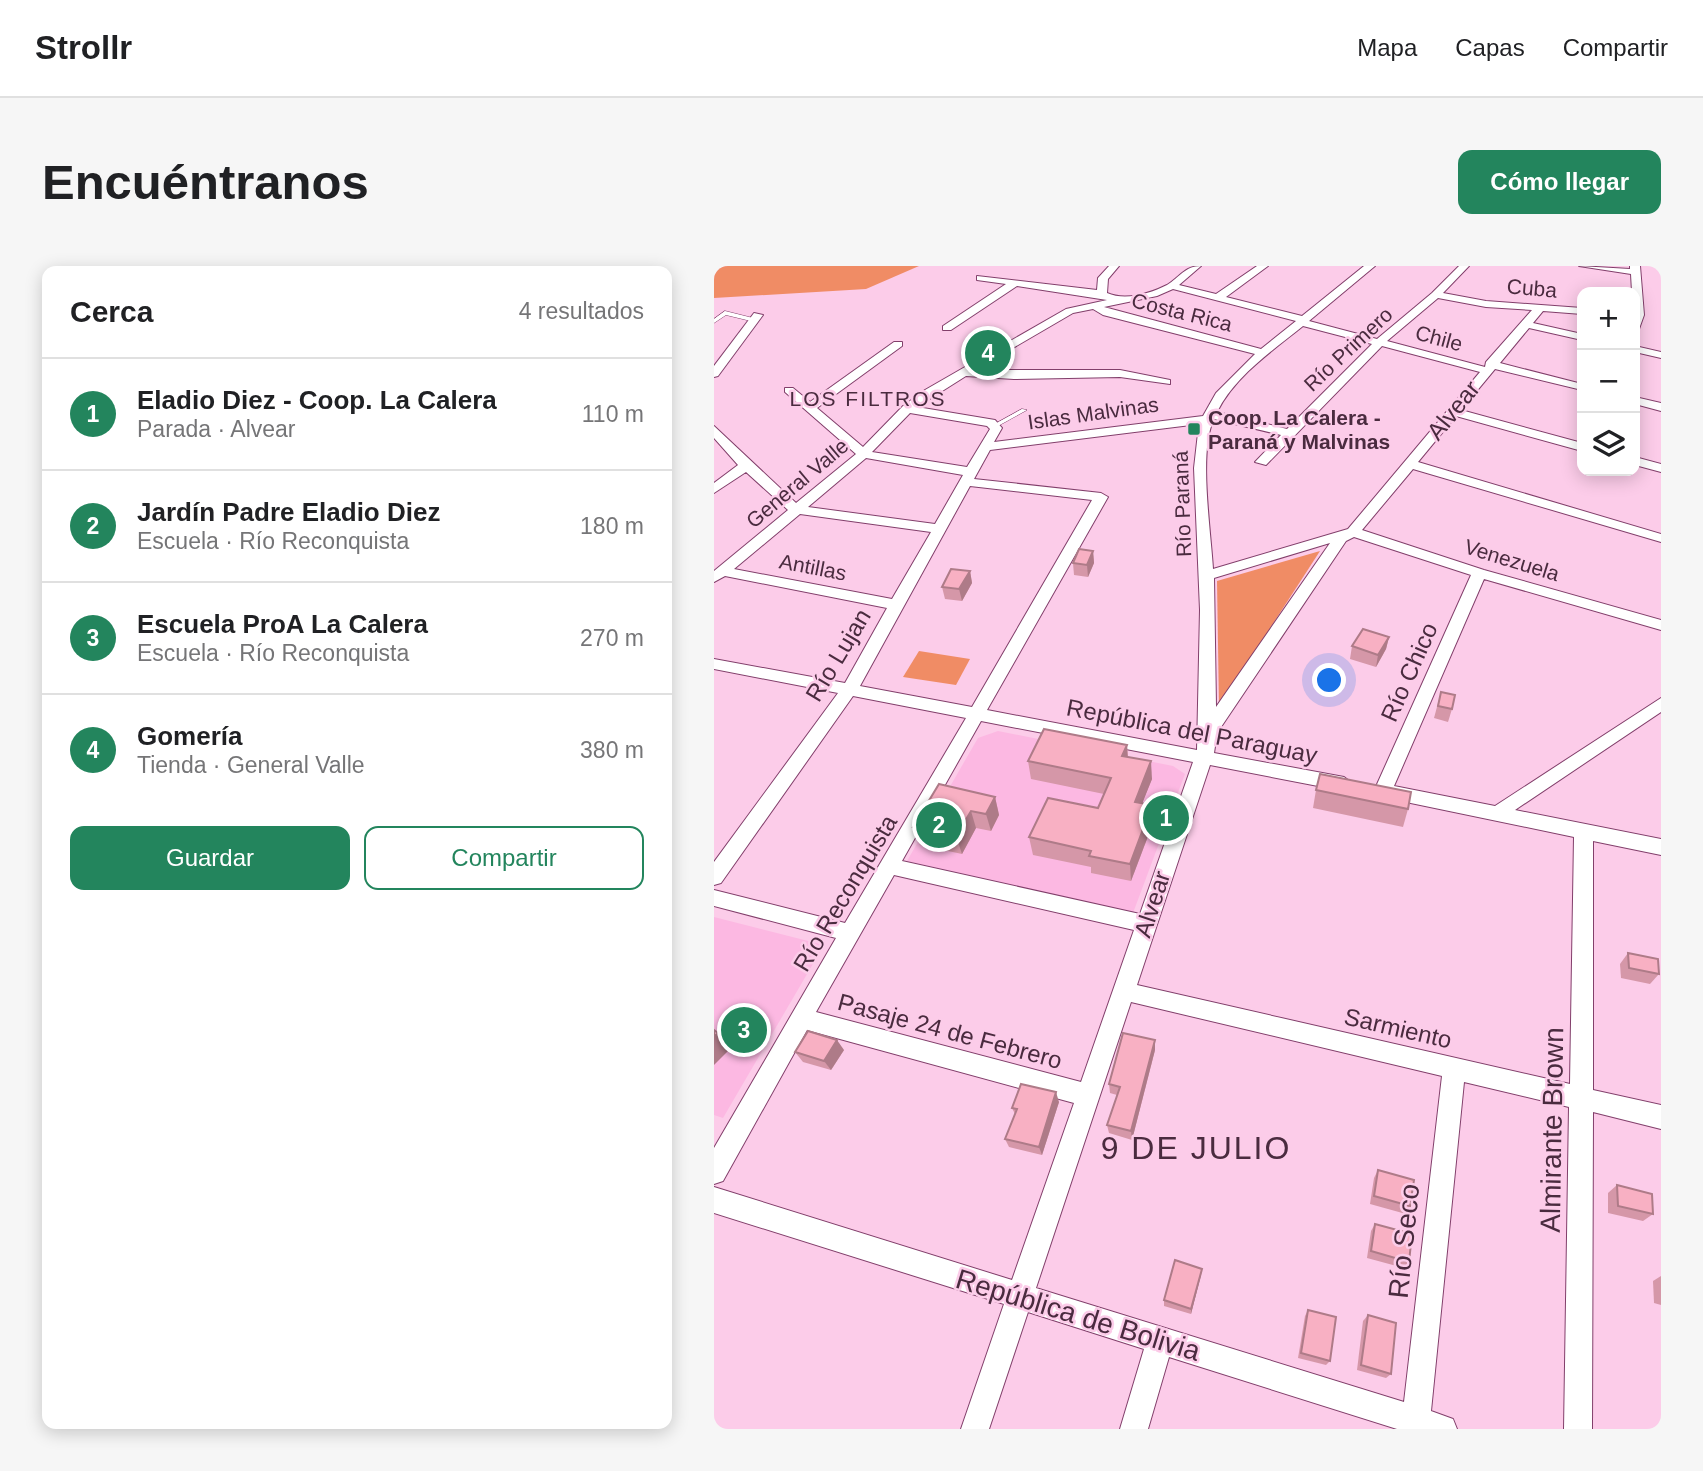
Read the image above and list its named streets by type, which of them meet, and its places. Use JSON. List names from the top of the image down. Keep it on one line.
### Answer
{"streets":{"street":["Cuba","Costa Rica","Chile","Río Primero","Alvear","Islas Malvinas","General Valle","Río Paraná","Venezuela","Antillas","Río Lujan","Río Chico","República del Paraguay","Río Reconquista","Sarmiento","Pasaje 24 de Febrero","Almirante Brown","Río Seco","República de Bolivia"]},"crossings":[["Cuba","Río Primero"],["Cuba","Alvear"],["Costa Rica","General Valle"],["Costa Rica","Río Paraná"],["Chile","Río Primero"],["Chile","Alvear"],["Chile","General Valle"],["Chile","Río Paraná"],["Río Primero","Islas Malvinas"],["Alvear","Río Paraná"],["Alvear","Venezuela"],["Alvear","República del Paraguay"],["Alvear","Sarmiento"],["Alvear","Pasaje 24 de Febrero"],["Alvear","República de Bolivia"],["Islas Malvinas","Río Paraná"],["Islas Malvinas","Río Lujan"],["General Valle","Antillas"],["Venezuela","Río Chico"],["Antillas","Río Lujan"],["Río Lujan","República del Paraguay"],["Río Lujan","Río Reconquista"],["Río Chico","República del Paraguay"],["República del Paraguay","Río Reconquista"],["República del Paraguay","Almirante Brown"],["Río Reconquista","Pasaje 24 de Febrero"],["Sarmiento","Almirante Brown"],["Sarmiento","Río Seco"],["Río Seco","República de Bolivia"]],"districts":["LOS FILTROS","9 DE JULIO"],"places":{"transit":["Coop. La Calera - Paraná y Malvinas"]},"page":{"header":"Strollr","nav":["Mapa","Capas","Compartir"],"buttons":["Cómo llegar",["Guardar","Compartir"]],"title":"Encuéntranos","heading":["Cerca","4 resultados"],"map_buttons":["+","−"],"pins":["4","1","2","3"],"list":[{"mark":"1","name":"Eladio Diez - Coop. La Calera","note":"Parada · Alvear","value":"110 m"},{"mark":"2","name":"Jardín Padre Eladio Diez","note":"Escuela · Río Reconquista","value":"180 m"},{"mark":"3","name":"Escuela ProA La Calera","note":"Escuela · Río Reconquista","value":"270 m"},{"mark":"4","name":"Gomería","note":"Tienda · General Valle","value":"380 m"}]}}
